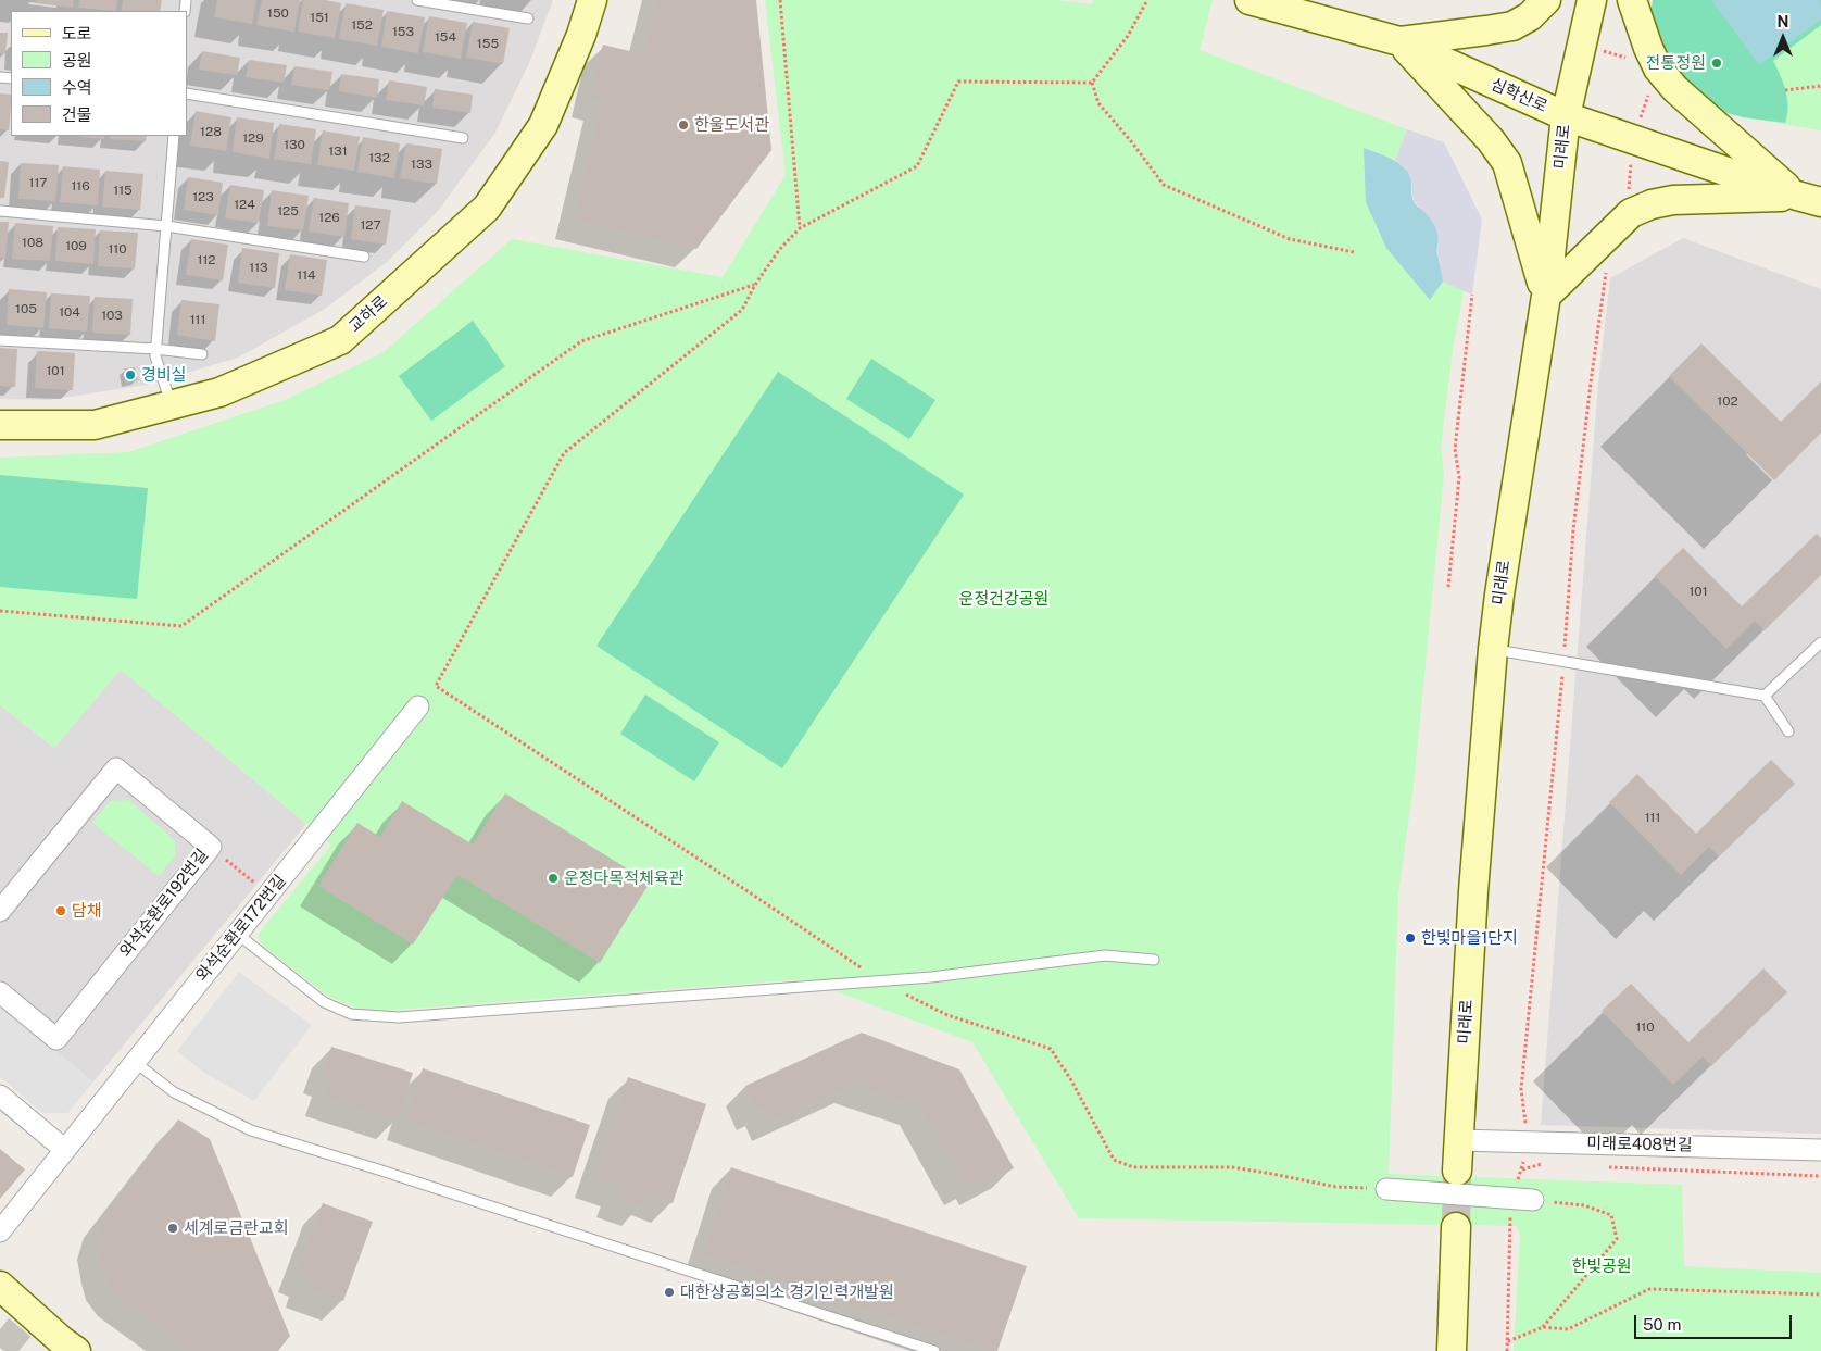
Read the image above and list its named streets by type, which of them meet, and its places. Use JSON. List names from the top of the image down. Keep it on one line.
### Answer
{"streets":{"street":["심학산로","미래로","교하로","와석순환로192번길","와석순환로172번길","미래로408번길"]},"crossings":[["심학산로","미래로"],["미래로","미래로408번길"]],"parks":["운정건강공원","한빛공원"],"places":["전통정원","한울도서관","경비실","운정다목적체육관","담채","한빛마을1단지","세계로금란교회","대한상공회의소 경기인력개발원"],"house_numbers":["150","151","152","153","154","155","128","129","130","131","132","133","117","116","115","123","124","125","126","127","108","109","110","112","113","114","105","104","103","111","101","102","101","111","110"],"legend":["도로","공원","수역","건물"],"scale_bar":"50 m","north":"top"}
